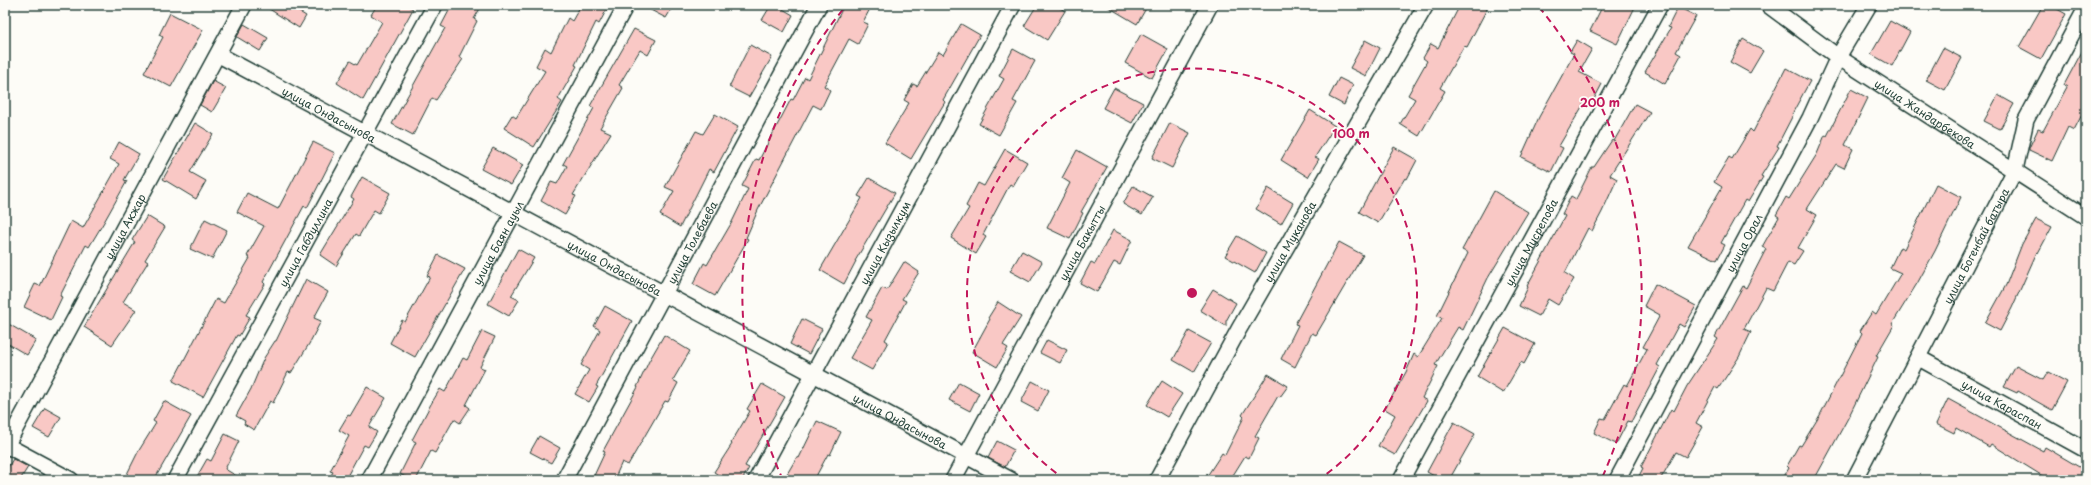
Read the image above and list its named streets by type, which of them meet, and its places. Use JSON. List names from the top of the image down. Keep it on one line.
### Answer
{"streets":{"street":["улица Жандарбекова","улица Ондасынова","улица Акжар","улица Муканова","улица Мусрепова","улица Габдуллина","улица Баян ауыл","улица Толебаева","улица Кызылкум","улица Бакытты","улица Орал","улица Богенбай батыра","улица Караспан"]},"crossings":[["улица Жандарбекова","улица Орал"],["улица Жандарбекова","улица Богенбай батыра"],["улица Ондасынова","улица Акжар"],["улица Ондасынова","улица Габдуллина"],["улица Ондасынова","улица Баян ауыл"],["улица Ондасынова","улица Толебаева"],["улица Ондасынова","улица Кызылкум"],["улица Ондасынова","улица Бакытты"],["улица Богенбай батыра","улица Караспан"]],"rings":["200 m","100 m"]}
